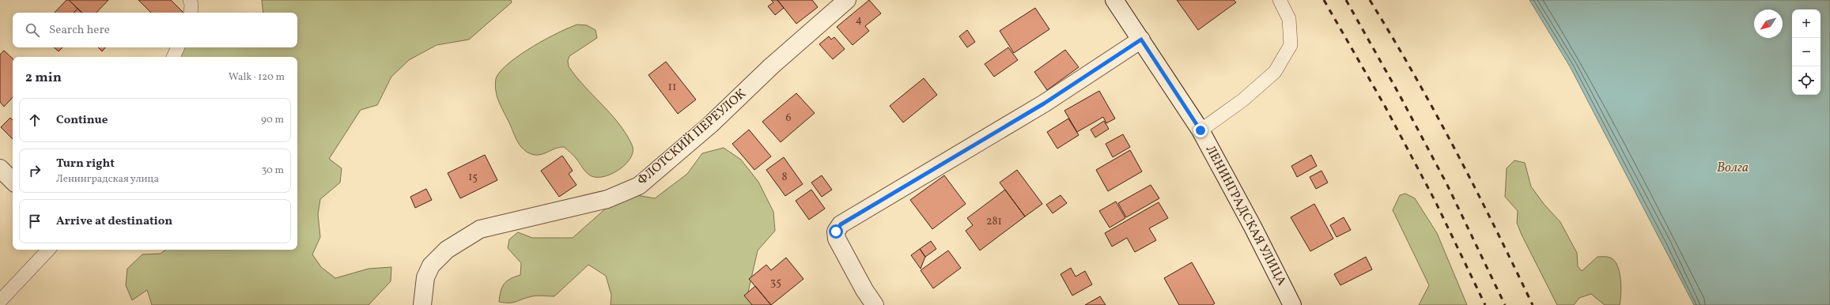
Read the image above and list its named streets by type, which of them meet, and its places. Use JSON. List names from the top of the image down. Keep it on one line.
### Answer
{"streets":{"street":["ФЛОТСКИЙ ПЕРЕУЛОК","ЛЕНИНГРАДСКАЯ УЛИЦА"]},"water":["Волга"],"house_numbers":["4","11","6","15","8","281","35"],"north":"bottom left","page":{"map_buttons":["+","−"],"search":"Search here","heading":["2 min","Walk · 120 m"],"list":[["Continue","90 m"],["Turn right","Ленинградская улица","30 m"],"Arrive at destination"]}}
